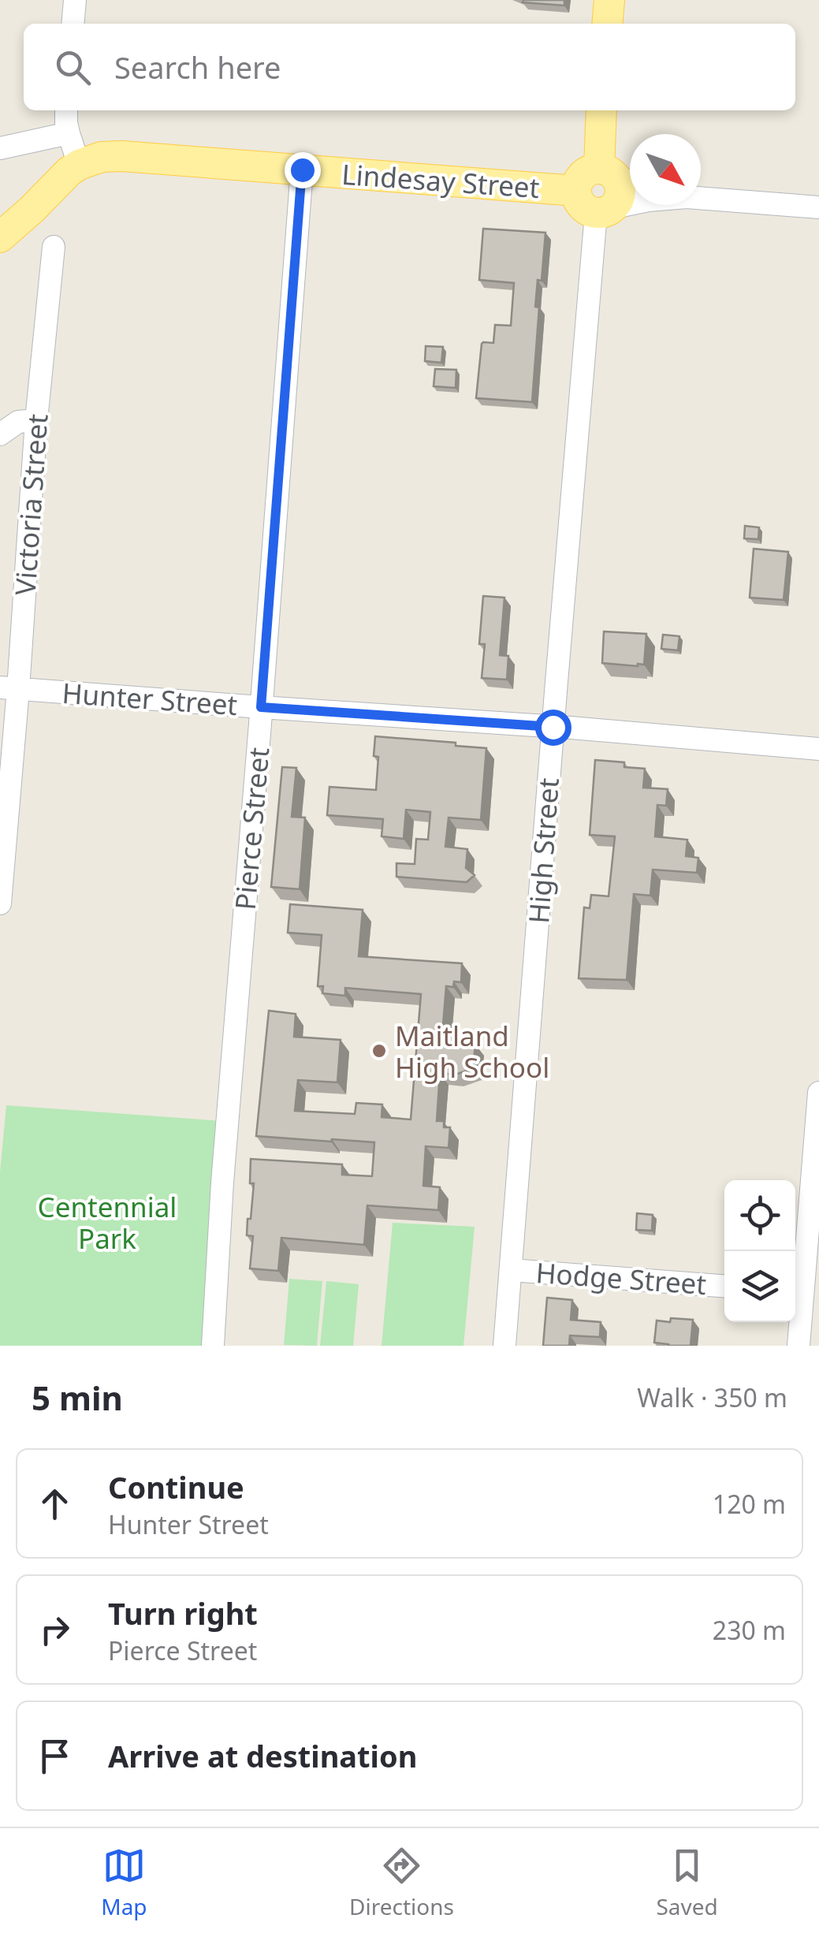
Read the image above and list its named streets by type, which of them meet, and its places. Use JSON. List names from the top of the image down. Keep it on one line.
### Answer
{"streets":{"main road":["Lindesay Street"],"street":["Victoria Street","Hunter Street","Pierce Street","High Street","Hodge Street"]},"crossings":[["Lindesay Street","Pierce Street"],["Lindesay Street","High Street"],["Victoria Street","Hunter Street"],["Hunter Street","Pierce Street"],["Hunter Street","High Street"],["High Street","Hodge Street"]],"parks":["Centennial Park"],"places":["Maitland High School"],"north":"bottom right","page":{"search":"Search here","heading":["5 min","Walk · 350 m"],"list":[["Continue","Hunter Street","120 m"],["Turn right","Pierce Street","230 m"],"Arrive at destination"],"nav":["Map","Directions","Saved"]}}
